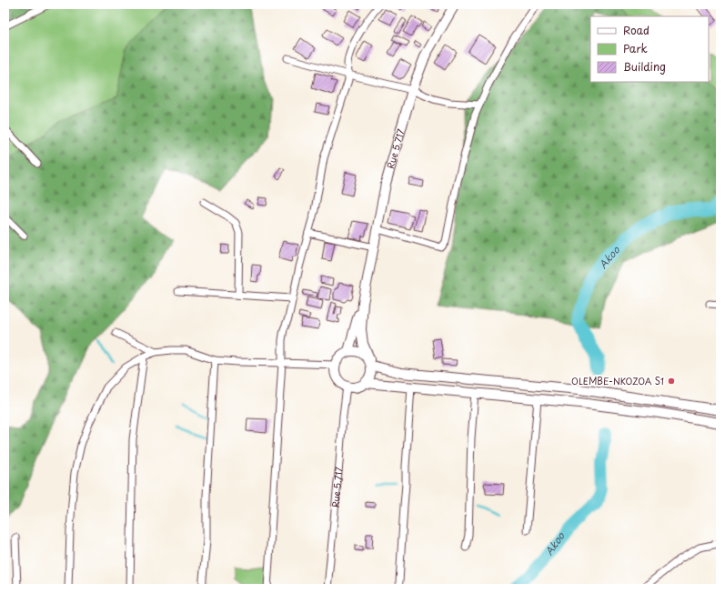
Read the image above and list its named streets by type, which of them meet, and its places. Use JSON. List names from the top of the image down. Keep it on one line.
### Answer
{"streets":{"street":["Rue 5.717"]},"water":["Akoo"],"places":["OLEMBE-NKOZOA S1"],"legend":["Road","Park","Building"]}
